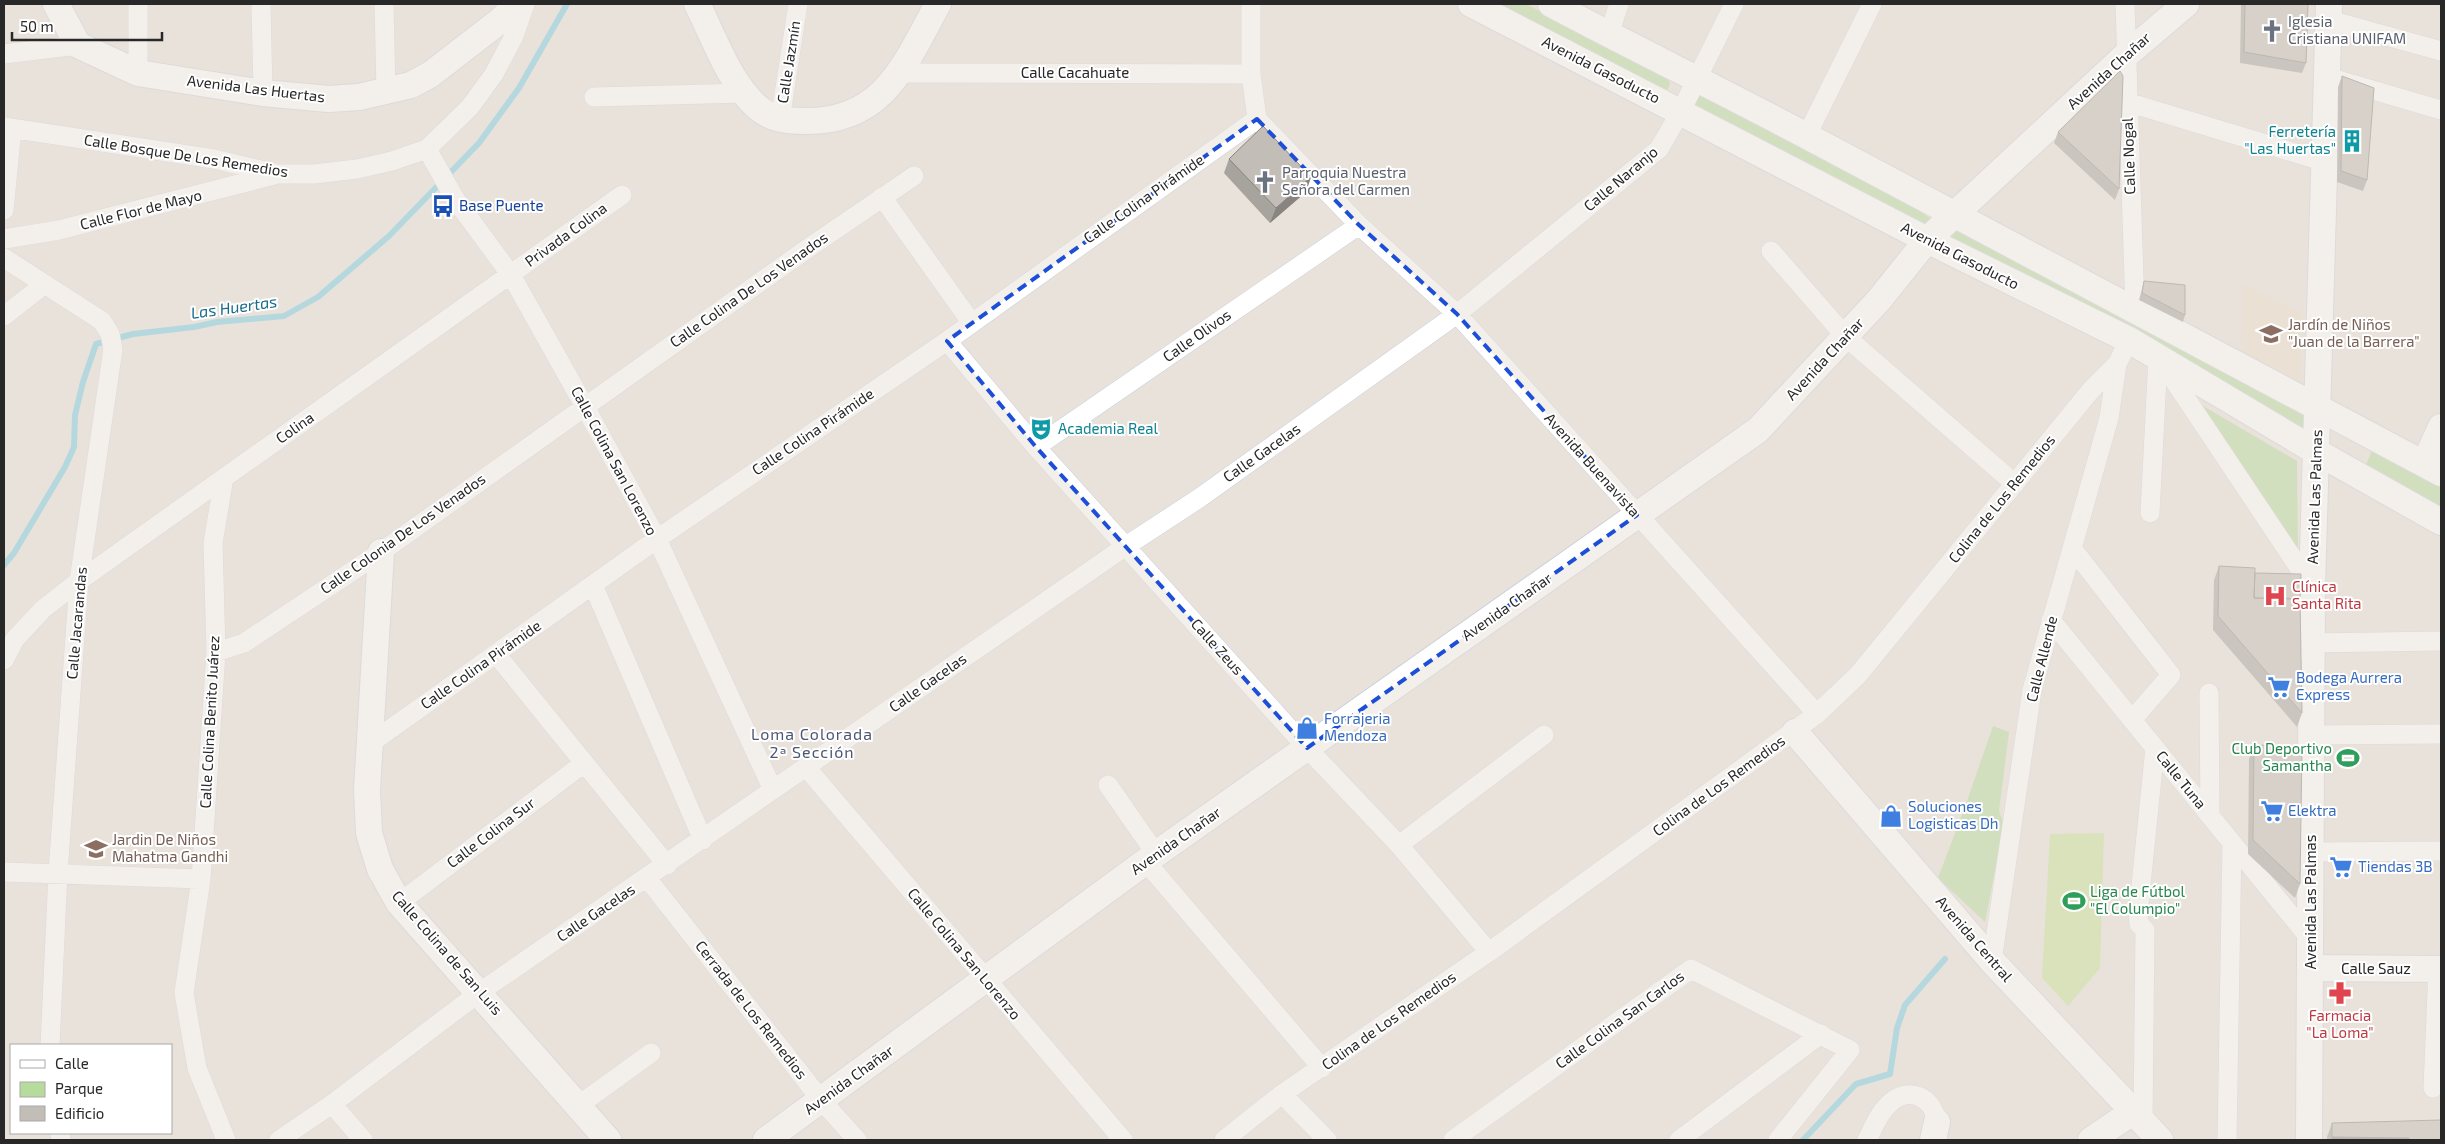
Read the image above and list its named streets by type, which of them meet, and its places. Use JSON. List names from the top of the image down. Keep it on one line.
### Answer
{"streets":{"street":["Calle Jazmín","Avenida Gasoducto","Avenida Chañar","Calle Cacahuate","Avenida Las Huertas","Calle Bosque De Los Remedios","Calle Nogal","Calle Naranjo","Calle Colina Pirámide","Calle Flor de Mayo","Privada Colina","Calle Colina De Los Venados","Calle Olivos","Colina","Calle Gacelas","Calle Colina San Lorenzo","Avenida Buenavista","Avenida Las Palmas","Colina de Los Remedios","Calle Colonia De Los Venados","Calle Jacarandas","Calle Zeus","Calle Allende","Calle Colina Benito Juárez","Calle Tuna","Calle Colina Sur","Avenida Central","Calle Colina de San Luis","Calle Sauz","Cerrada de Los Remedios","Calle Colina San Carlos"]},"crossings":[["Avenida Gasoducto","Avenida Chañar"],["Avenida Gasoducto","Calle Naranjo"],["Avenida Gasoducto","Avenida Las Palmas"],["Avenida Gasoducto","Colina de Los Remedios"],["Avenida Chañar","Calle Nogal"],["Avenida Chañar","Calle Colina San Lorenzo"],["Avenida Chañar","Avenida Buenavista"],["Avenida Chañar","Calle Zeus"],["Avenida Chañar","Cerrada de Los Remedios"],["Calle Bosque De Los Remedios","Calle Flor de Mayo"],["Calle Bosque De Los Remedios","Calle Colina San Lorenzo"],["Calle Naranjo","Calle Gacelas"],["Calle Naranjo","Avenida Buenavista"],["Calle Colina Pirámide","Calle Colina San Lorenzo"],["Calle Colina Pirámide","Avenida Buenavista"],["Calle Colina Pirámide","Calle Zeus"],["Calle Colina Pirámide","Calle Colina de San Luis"],["Privada Colina","Colina"],["Privada Colina","Calle Colina San Lorenzo"],["Calle Colina De Los Venados","Calle Colina San Lorenzo"],["Calle Colina De Los Venados","Calle Colonia De Los Venados"],["Calle Olivos","Avenida Buenavista"],["Calle Olivos","Calle Zeus"],["Colina","Calle Colina San Lorenzo"],["Colina","Calle Jacarandas"],["Colina","Calle Colina Benito Juárez"],["Calle Gacelas","Calle Colina San Lorenzo"],["Calle Gacelas","Avenida Buenavista"],["Calle Gacelas","Calle Zeus"],["Calle Gacelas","Calle Colina de San Luis"],["Calle Gacelas","Cerrada de Los Remedios"],["Calle Colina San Lorenzo","Calle Colonia De Los Venados"],["Avenida Buenavista","Colina de Los Remedios"],["Avenida Las Palmas","Calle Tuna"],["Avenida Las Palmas","Calle Sauz"],["Colina de Los Remedios","Calle Zeus"],["Colina de Los Remedios","Calle Allende"],["Colina de Los Remedios","Avenida Central"],["Calle Colonia De Los Venados","Calle Colina Benito Juárez"],["Calle Colonia De Los Venados","Calle Colina de San Luis"],["Calle Allende","Calle Tuna"],["Calle Allende","Avenida Central"],["Calle Colina Sur","Calle Colina de San Luis"]],"districts":["Loma Colorada 2ª Sección"],"water":["Las Huertas"],"places":{"church":["Iglesia Cristiana UNIFAM","Parroquia Nuestra Señora del Carmen"],"building":["Ferretería \"Las Huertas\""],"bus stop":["Base Puente"],"school or university":["Jardín de Niños \"Juan de la Barrera\"","Jardin De Niños Mahatma Gandhi"],"theatre":["Academia Real"],"hospital":["Clínica Santa Rita"],"supermarket":["Bodega Aurrera Express","Elektra","Tiendas 3B"],"shop":["Forrajeria Mendoza","Soluciones Logisticas Dh"],"sports":["Club Deportivo Samantha","Liga de Fútbol \"El Columpio\""],"pharmacy":["Farmacia \"La Loma\""]},"legend":["Calle","Parque","Edificio"],"scale_bar":"50 m"}
